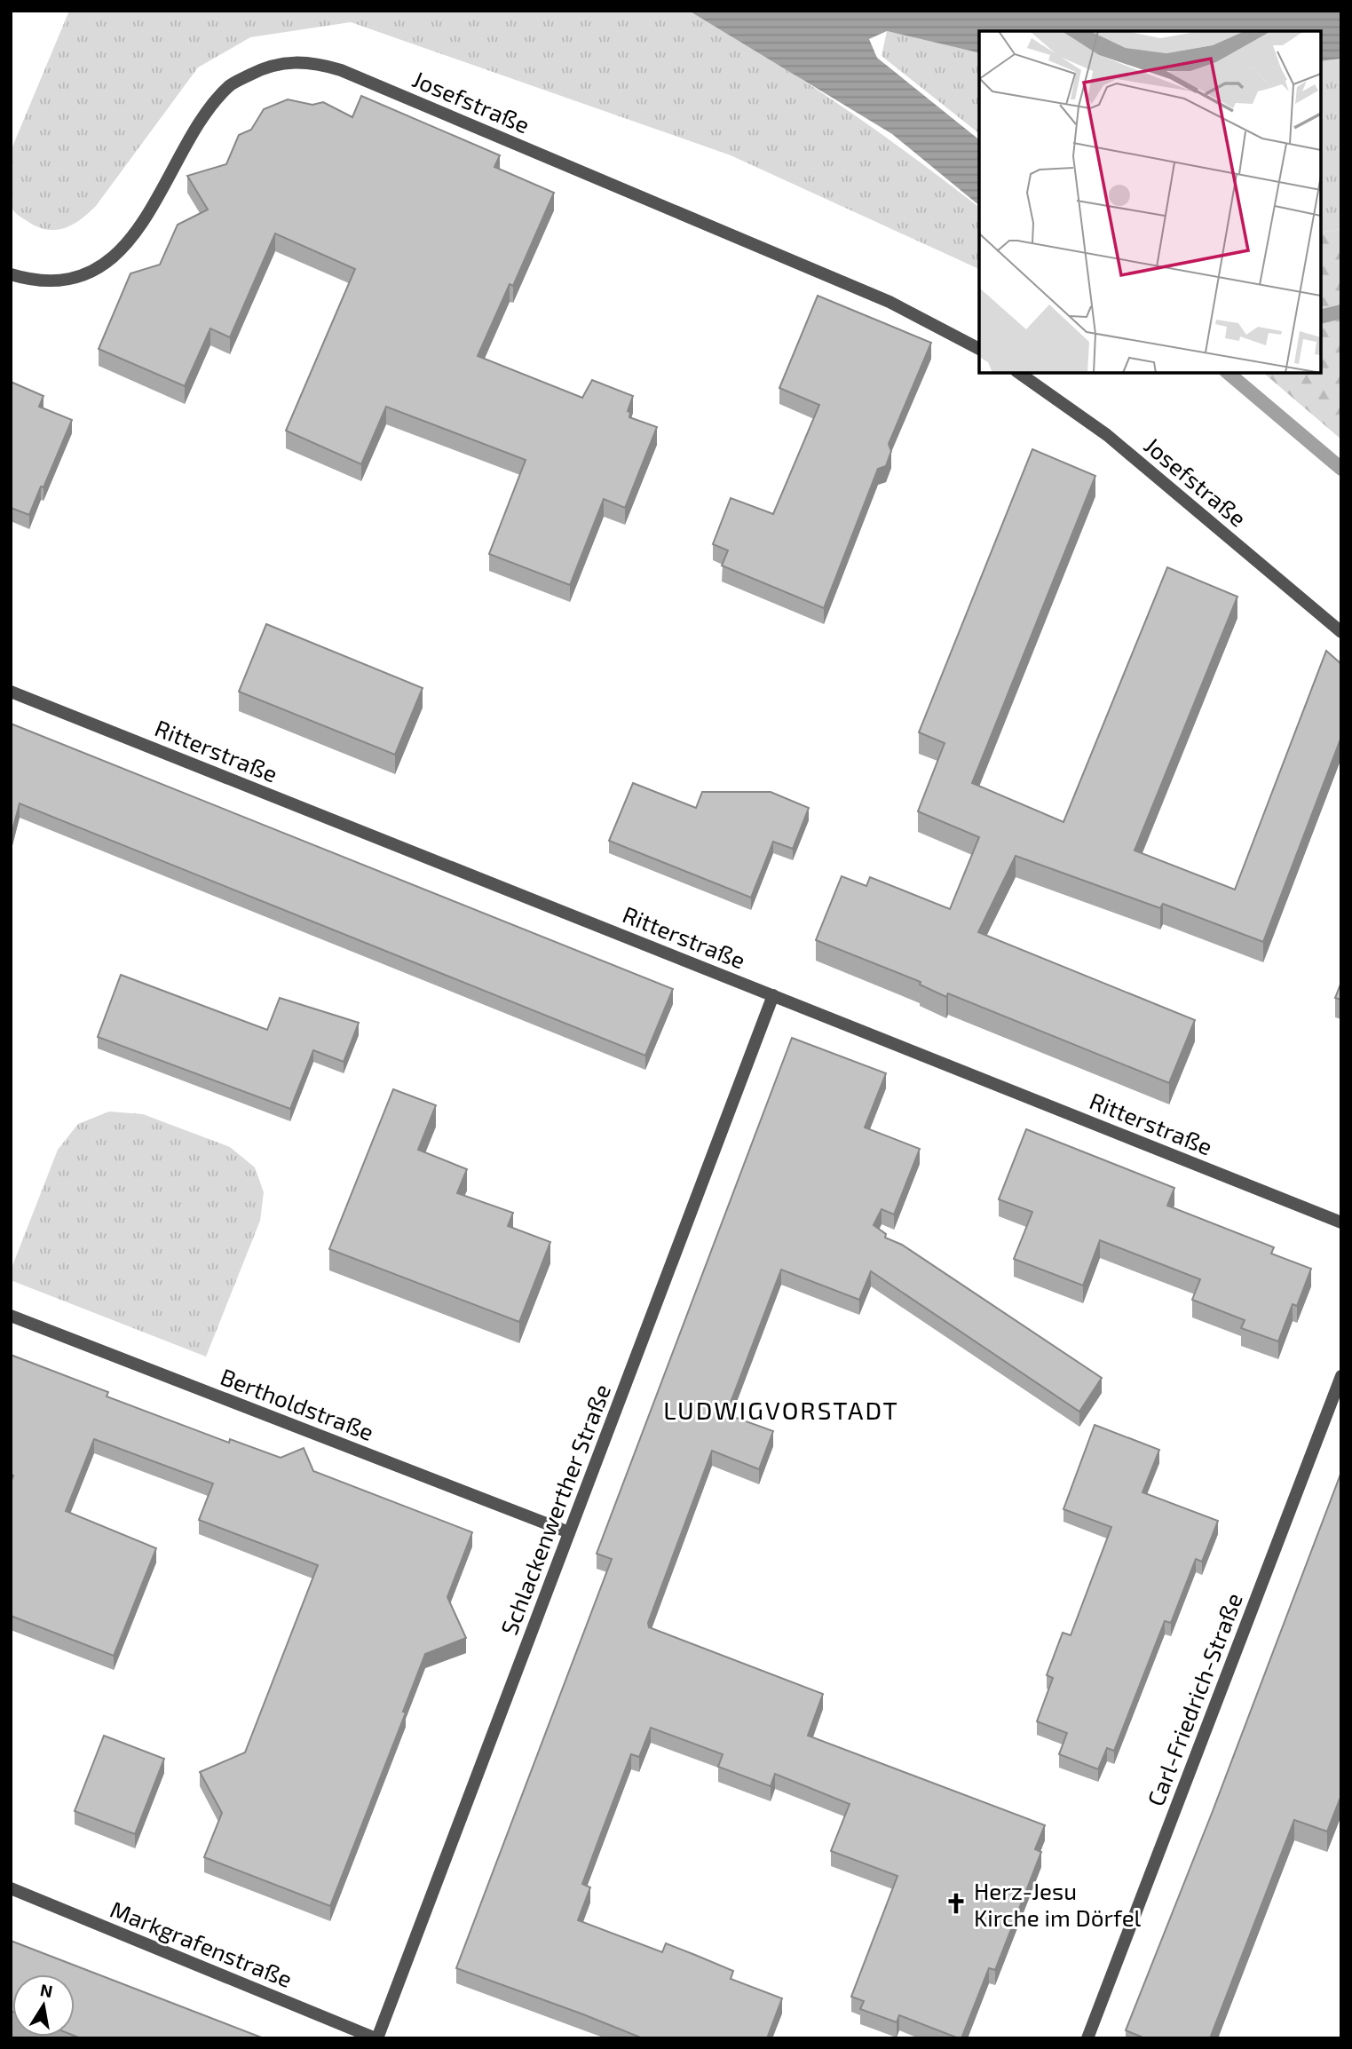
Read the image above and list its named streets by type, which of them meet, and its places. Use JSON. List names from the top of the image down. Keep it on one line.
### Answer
{"streets":{"street":["Josefstraße","Ritterstraße","Bertholdstraße","Schlackenwerther Straße","Carl-Friedrich-Straße","Markgrafenstraße"]},"crossings":[["Ritterstraße","Schlackenwerther Straße"],["Bertholdstraße","Schlackenwerther Straße"],["Schlackenwerther Straße","Markgrafenstraße"]],"districts":["LUDWIGVORSTADT"],"places":{"church":["Herz-Jesu Kirche im Dörfel"]},"north":"top"}
